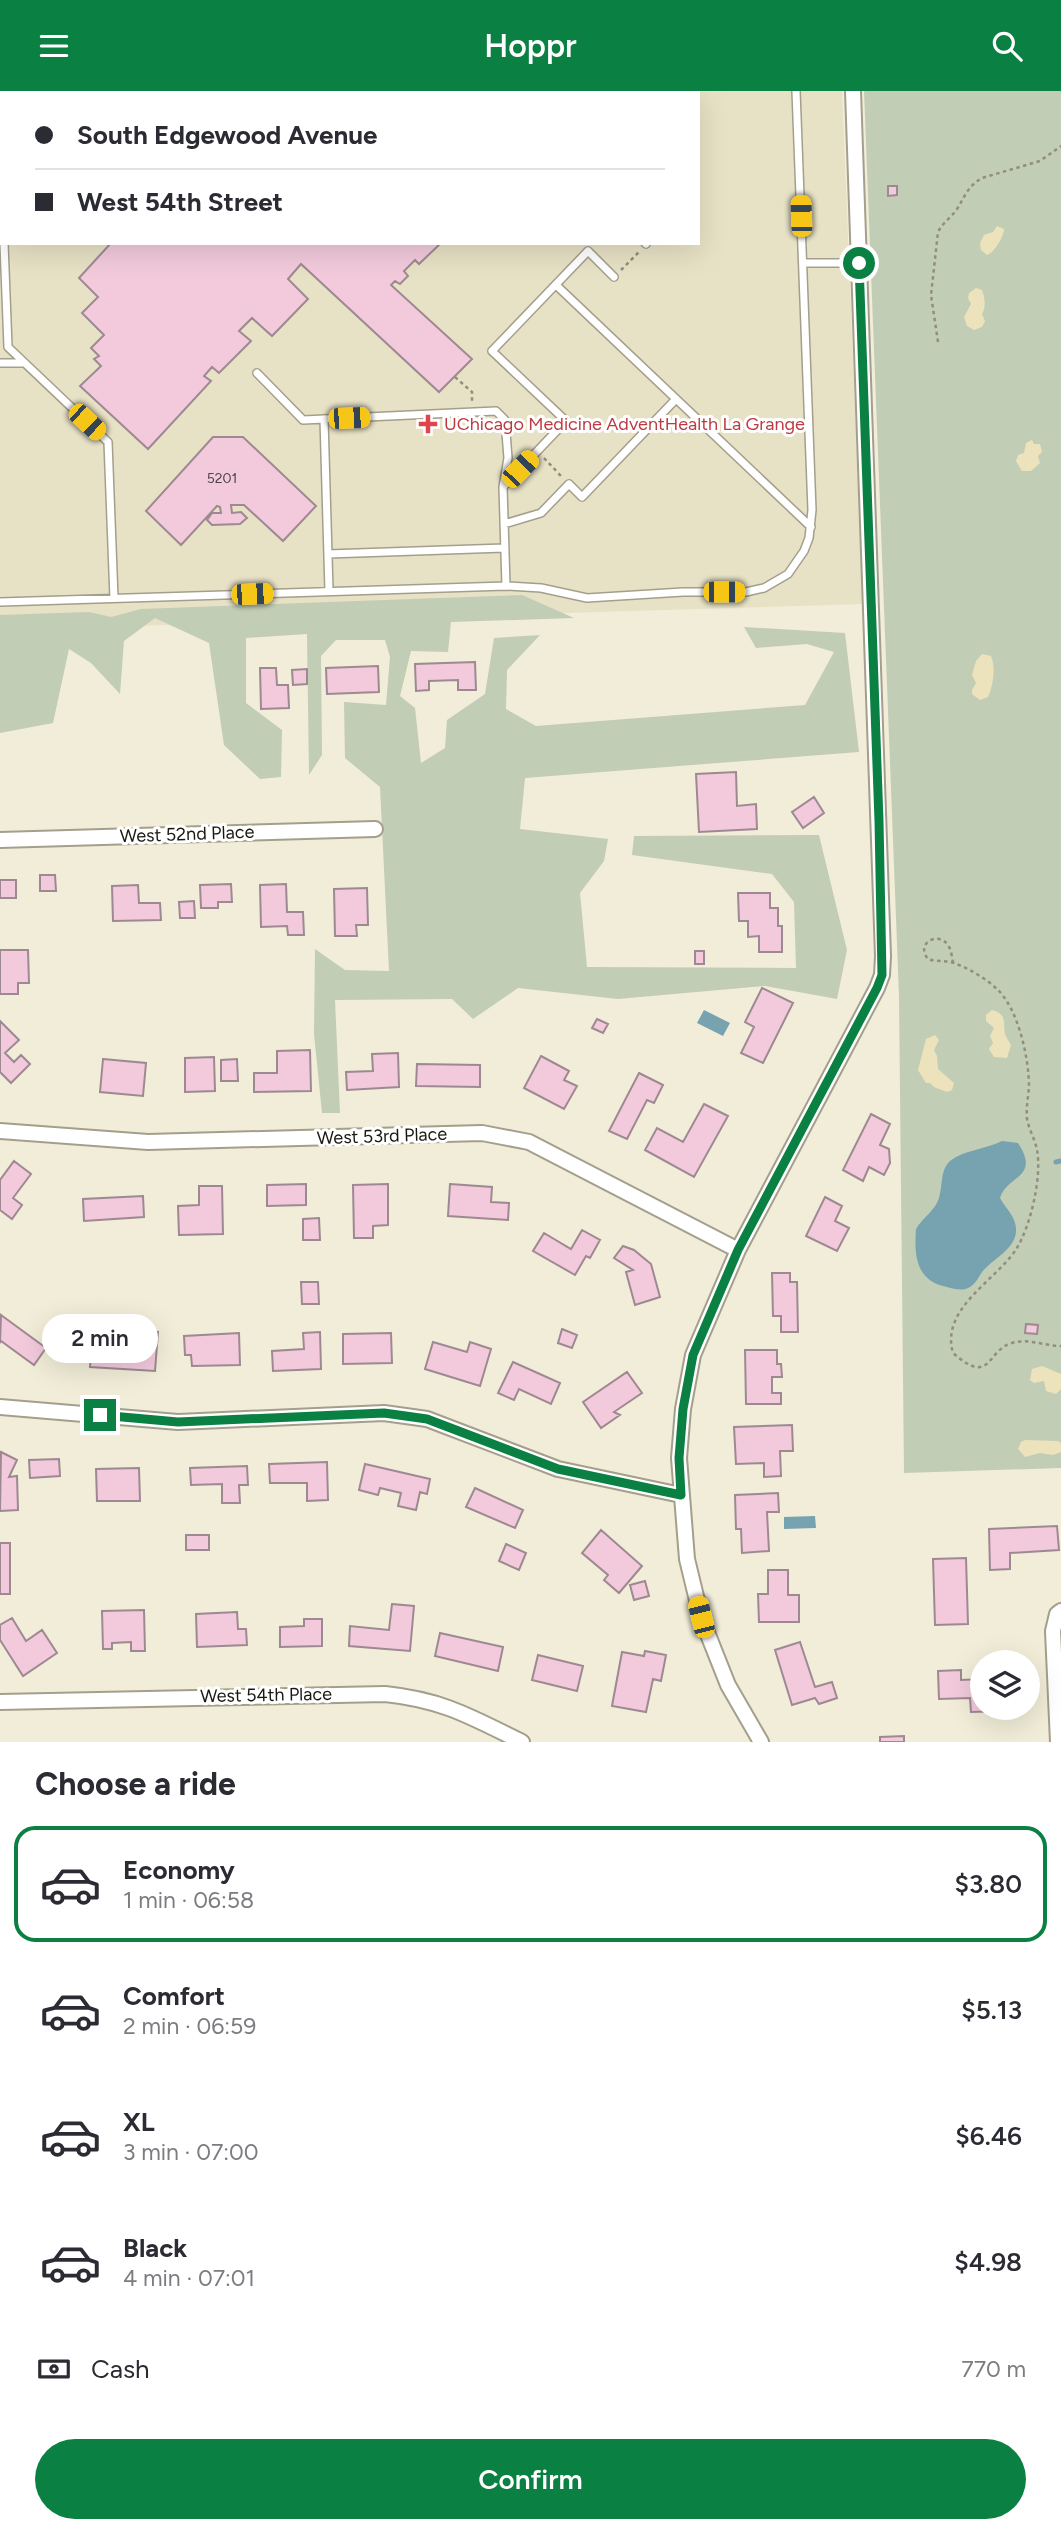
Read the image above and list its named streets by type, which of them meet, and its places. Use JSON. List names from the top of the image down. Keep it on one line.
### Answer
{"streets":{"street":["West 52nd Place","West 53rd Place","West 54th Place"]},"places":{"health":["UChicago Medicine AdventHealth La Grange"]},"house_numbers":["5201"],"page":{"header":"Hoppr","banner":["South Edgewood Avenue","West 54th Street"],"bubble":"2 min","heading":"Choose a ride","list":[{"name":"Economy","note":"1 min · 06:58","value":"$3.80"},{"name":"Comfort","note":"2 min · 06:59","value":"$5.13"},{"name":"XL","note":"3 min · 07:00","value":"$6.46"},{"name":"Black","note":"4 min · 07:01","value":"$4.98"}],"pay":["Cash","770 m"],"buttons":"Confirm"}}
